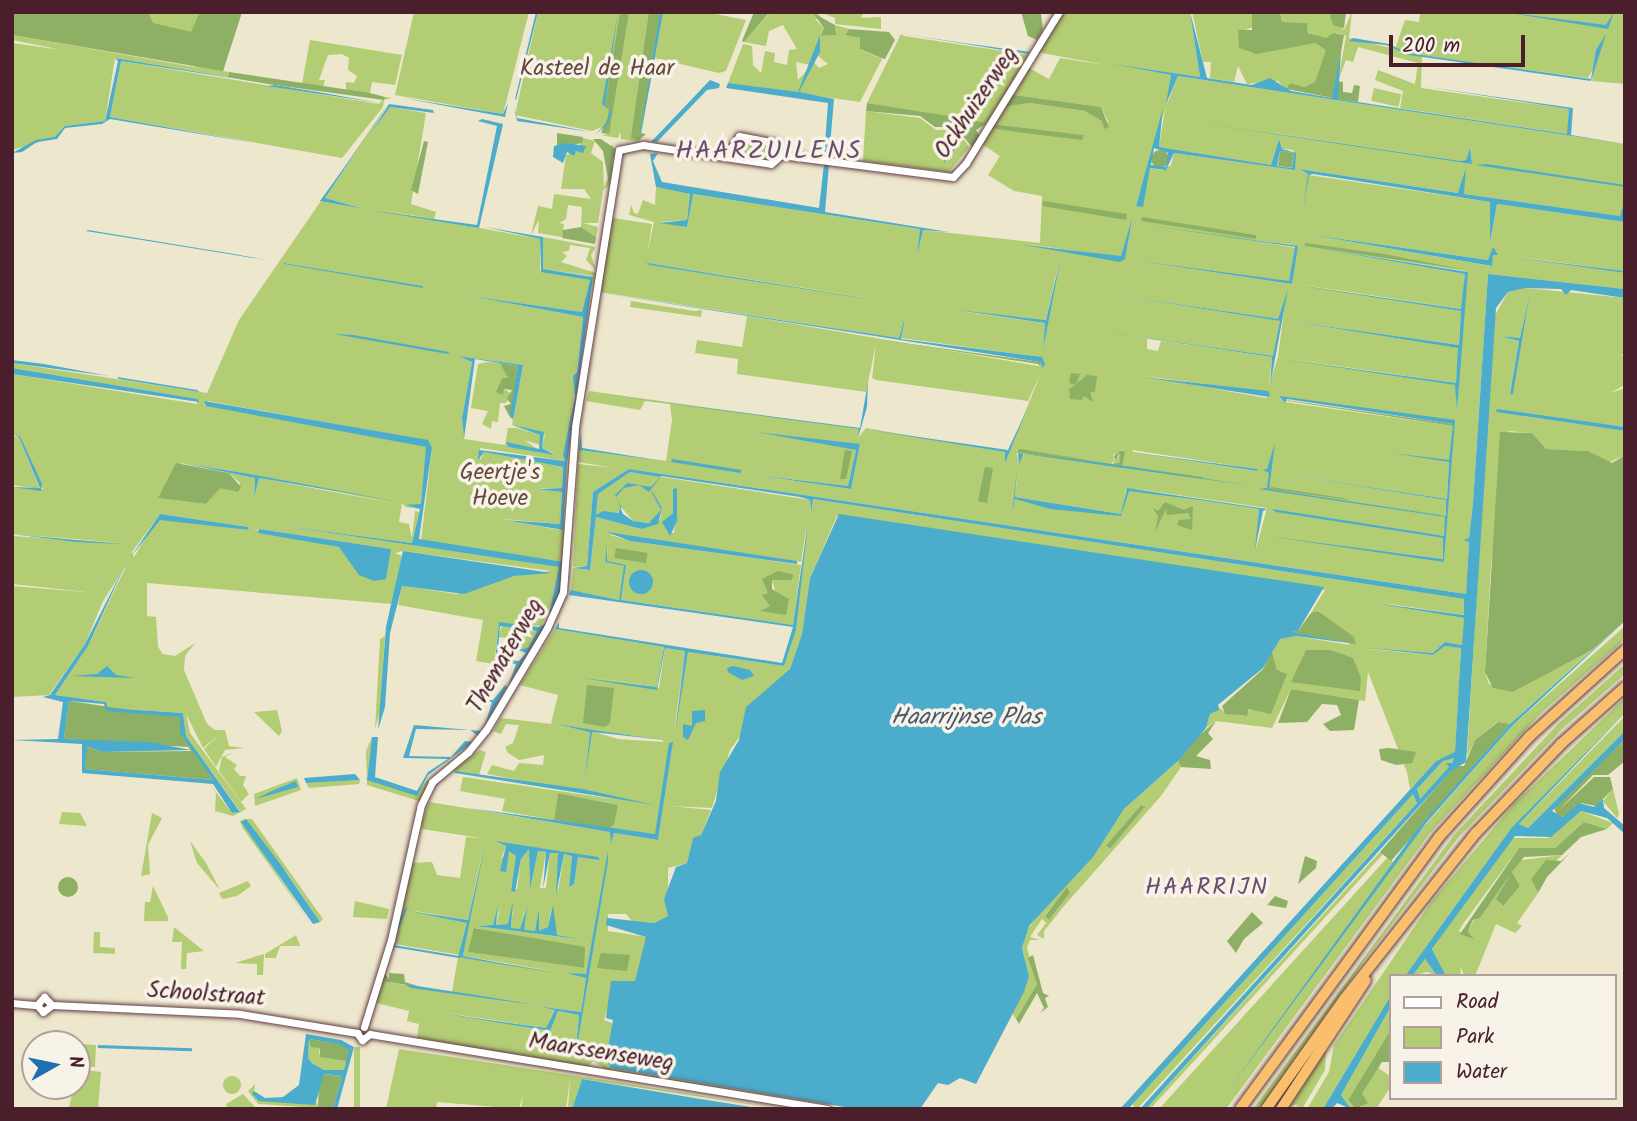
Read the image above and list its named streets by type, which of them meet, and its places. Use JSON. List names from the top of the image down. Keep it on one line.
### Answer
{"streets":{"street":["Ockhuizerweg","Thematerweg","Schoolstraat","Maarssenseweg"]},"crossings":[["Schoolstraat","Maarssenseweg"]],"districts":["HAARZUILENS","HAARRIJN"],"water":["Haarrijnse Plas"],"parks":["Kasteel de Haar","Geertje's Hoeve"],"legend":["Road","Park","Water"],"scale_bar":"200 m","north":"right"}
